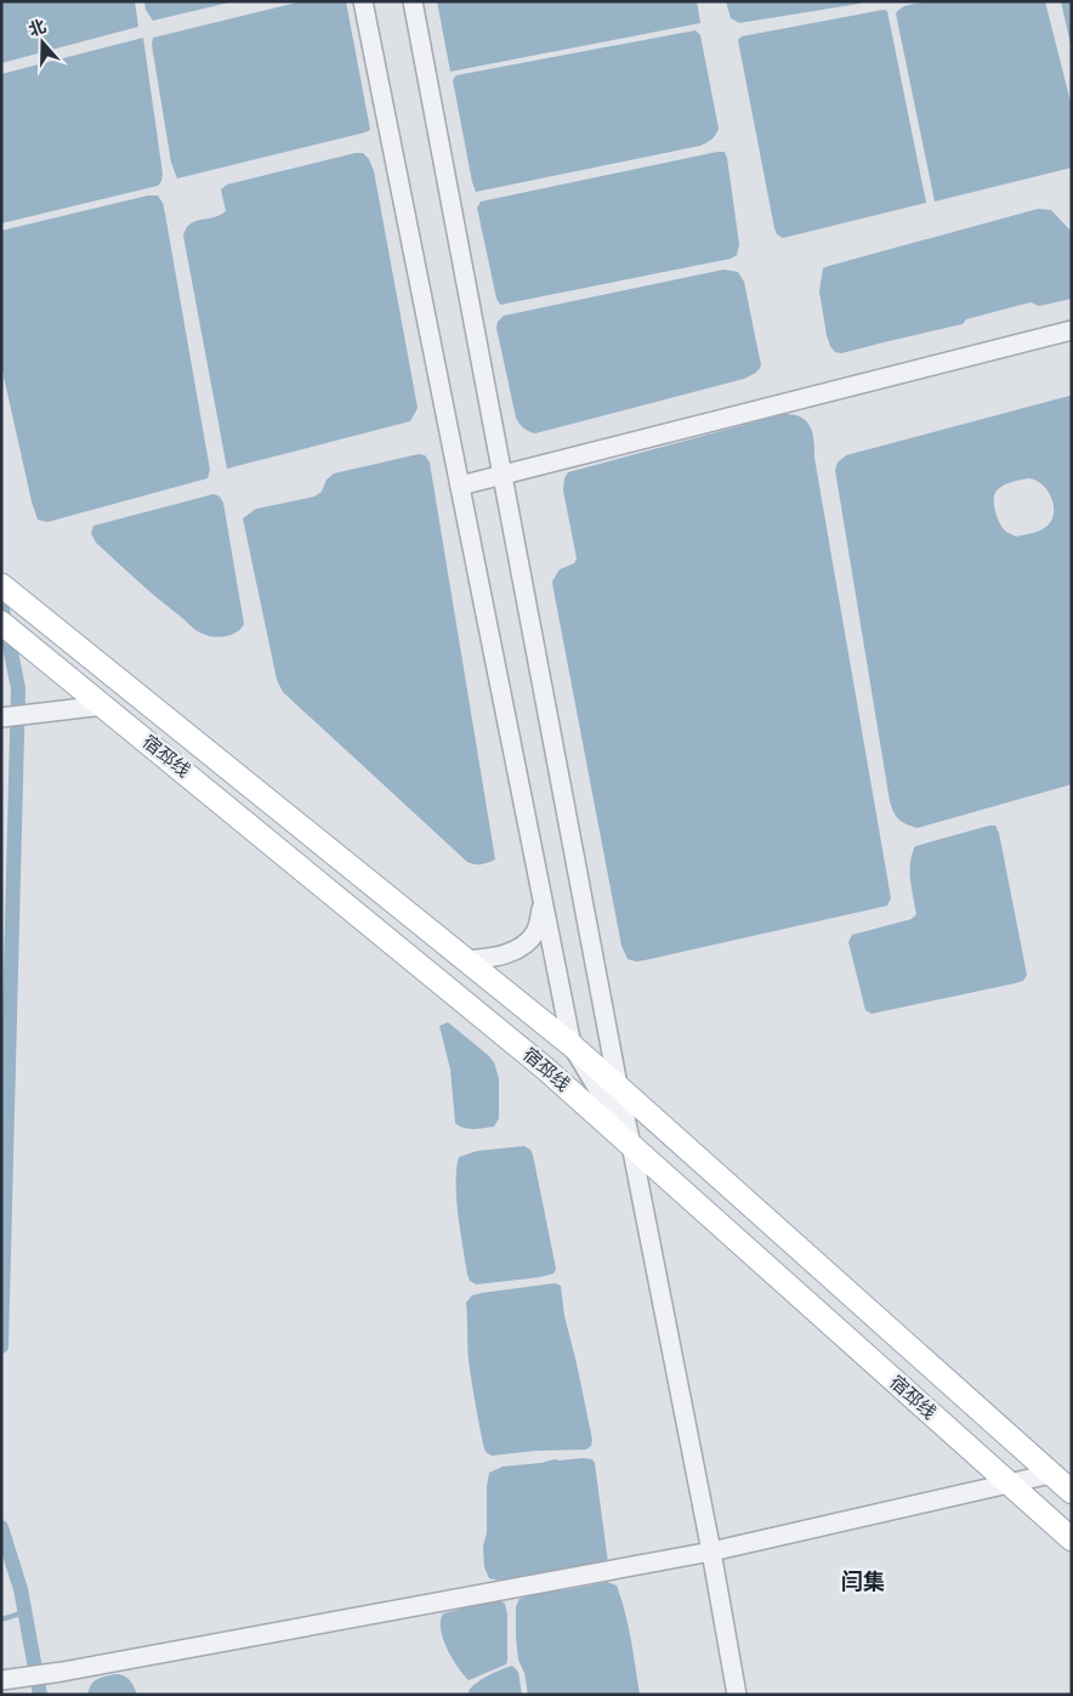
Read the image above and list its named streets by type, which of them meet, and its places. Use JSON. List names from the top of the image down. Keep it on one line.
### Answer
{"streets":{"main road":["宿邳线"]},"districts":["闫集"],"north":"top"}
